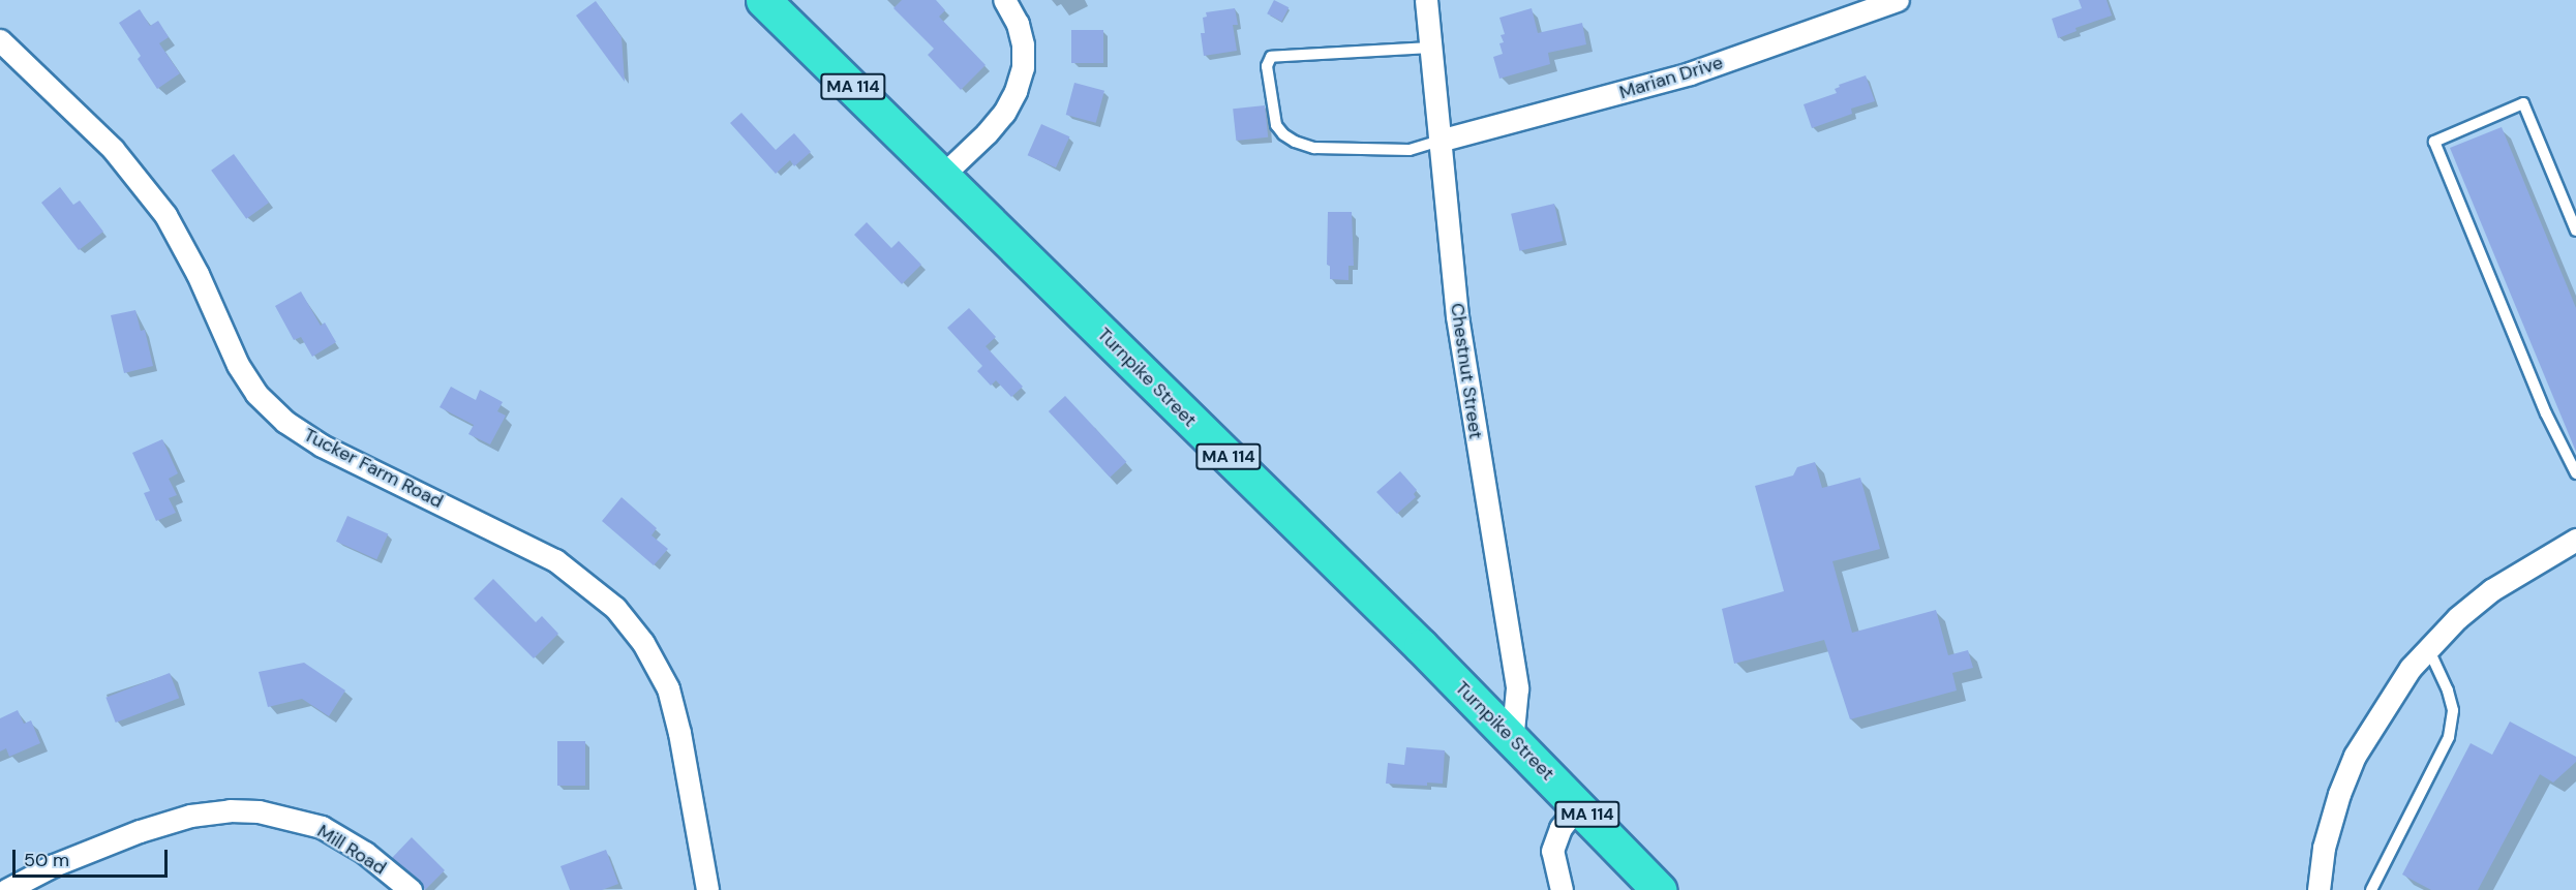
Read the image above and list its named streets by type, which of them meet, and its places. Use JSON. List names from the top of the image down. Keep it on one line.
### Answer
{"streets":{"highway":["MA 114","Turnpike Street"],"street":["Marian Drive","Chestnut Street","Tucker Farm Road","Mill Road"]},"crossings":[["Marian Drive","Chestnut Street"],["Chestnut Street","Turnpike Street"]],"scale_bar":"50 m"}
